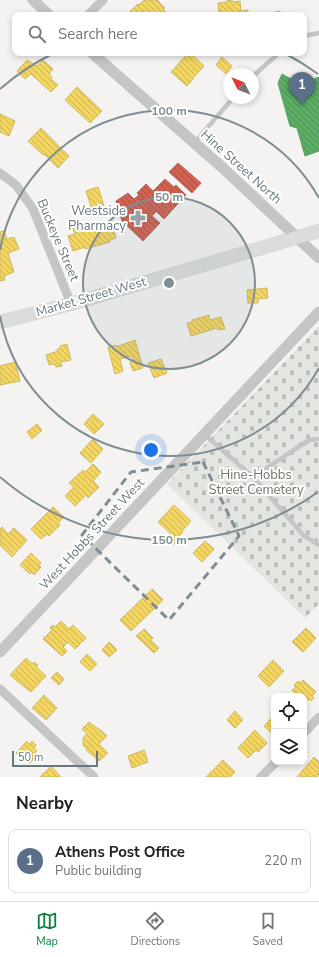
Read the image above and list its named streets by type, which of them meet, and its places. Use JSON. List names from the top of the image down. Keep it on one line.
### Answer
{"streets":{"main road":["Market Street West"],"street":["Hine Street North","Buckeye Street","West Hobbs Street West"]},"crossings":[["Hine Street North","Market Street West"],["Buckeye Street","Market Street West"]],"parks":["Hine-Hobbs Street Cemetery"],"places":{"pharmacy":["Westside Pharmacy"]},"scale_bar":"50 m","north":"top left","page":{"search":"Search here","pins":"1","scale":"50 m","heading":"Nearby","list":[{"mark":"1","name":"Athens Post Office","note":"Public building","value":"220 m"}],"nav":["Map","Directions","Saved"]},"rings":["100 m","50 m","150 m"]}
